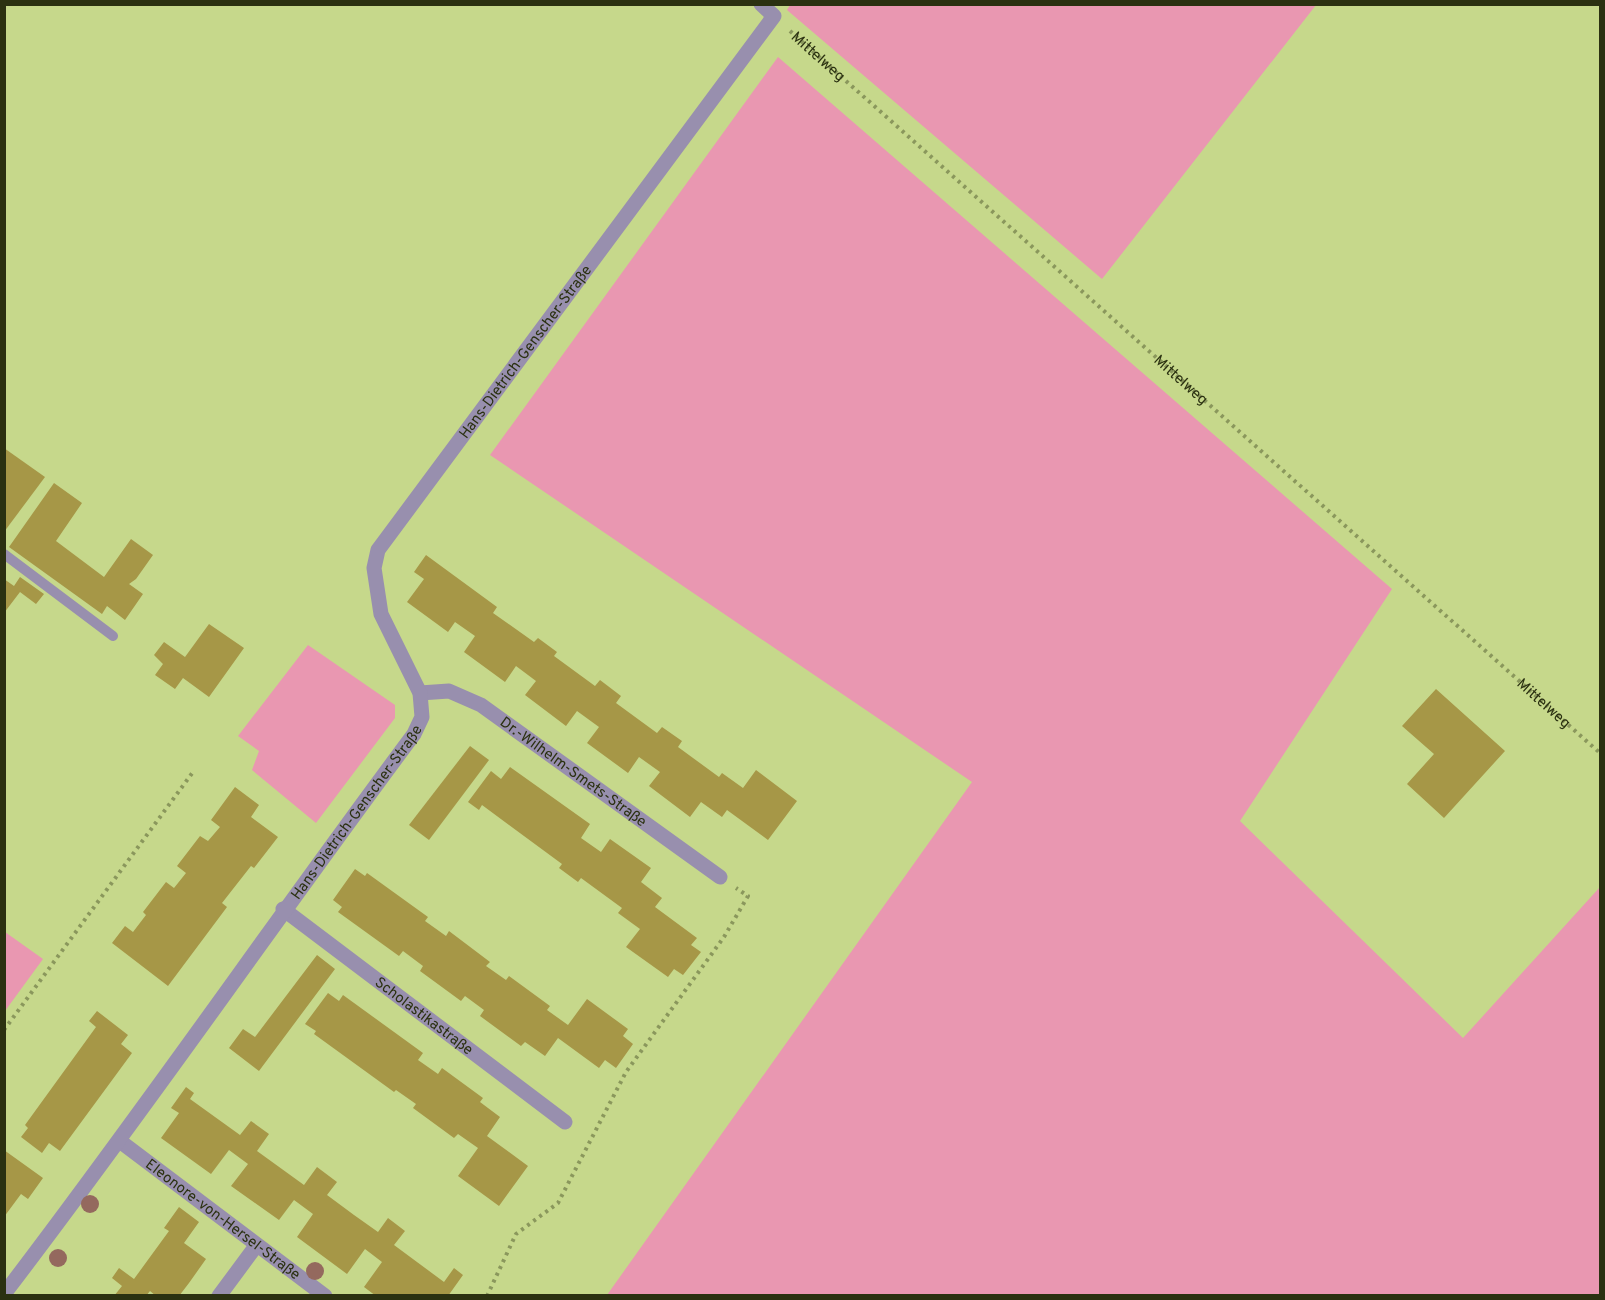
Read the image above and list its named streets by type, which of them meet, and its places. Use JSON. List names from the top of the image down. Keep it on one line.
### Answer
{"streets":{"street":["Hans-Dietrich-Genscher-Straße","Dr.-Wilhelm-Smets-Straße","Scholastikastraße","Eleonore-von-Hersel-Straße"],"path":["Mittelweg"]},"crossings":[["Mittelweg","Hans-Dietrich-Genscher-Straße"],["Hans-Dietrich-Genscher-Straße","Dr.-Wilhelm-Smets-Straße"],["Hans-Dietrich-Genscher-Straße","Scholastikastraße"],["Hans-Dietrich-Genscher-Straße","Eleonore-von-Hersel-Straße"]]}
